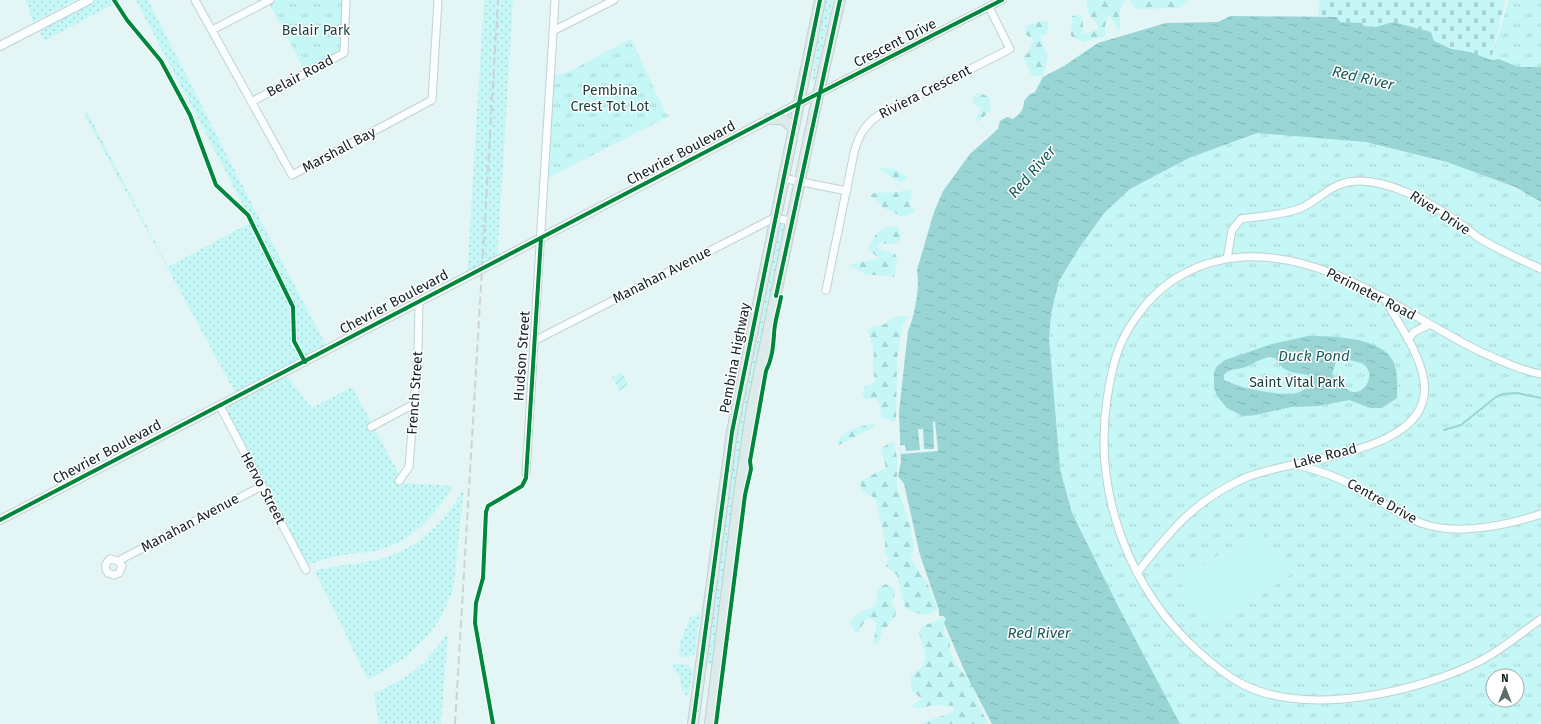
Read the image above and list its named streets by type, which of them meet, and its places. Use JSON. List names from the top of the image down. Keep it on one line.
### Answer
{"streets":{"main road":["Pembina Highway"],"street":["Crescent Drive","Belair Road","Riviera Crescent","Marshall Bay","Chevrier Boulevard","River Drive","Manahan Avenue","Perimeter Road","Hudson Street","French Street","Lake Road","Hervo Street","Centre Drive"]},"crossings":[["Crescent Drive","Riviera Crescent"],["Crescent Drive","Chevrier Boulevard"],["Crescent Drive","Pembina Highway"],["Belair Road","Marshall Bay"],["Chevrier Boulevard","Hudson Street"],["Chevrier Boulevard","Pembina Highway"],["Chevrier Boulevard","French Street"],["Chevrier Boulevard","Hervo Street"],["River Drive","Perimeter Road"],["Manahan Avenue","Hudson Street"],["Manahan Avenue","Pembina Highway"],["Manahan Avenue","Hervo Street"],["Perimeter Road","Lake Road"],["Lake Road","Centre Drive"]],"water":["Red River","Duck Pond"],"parks":["Belair Park","Pembina Crest Tot Lot","Saint Vital Park"],"north":"top"}
